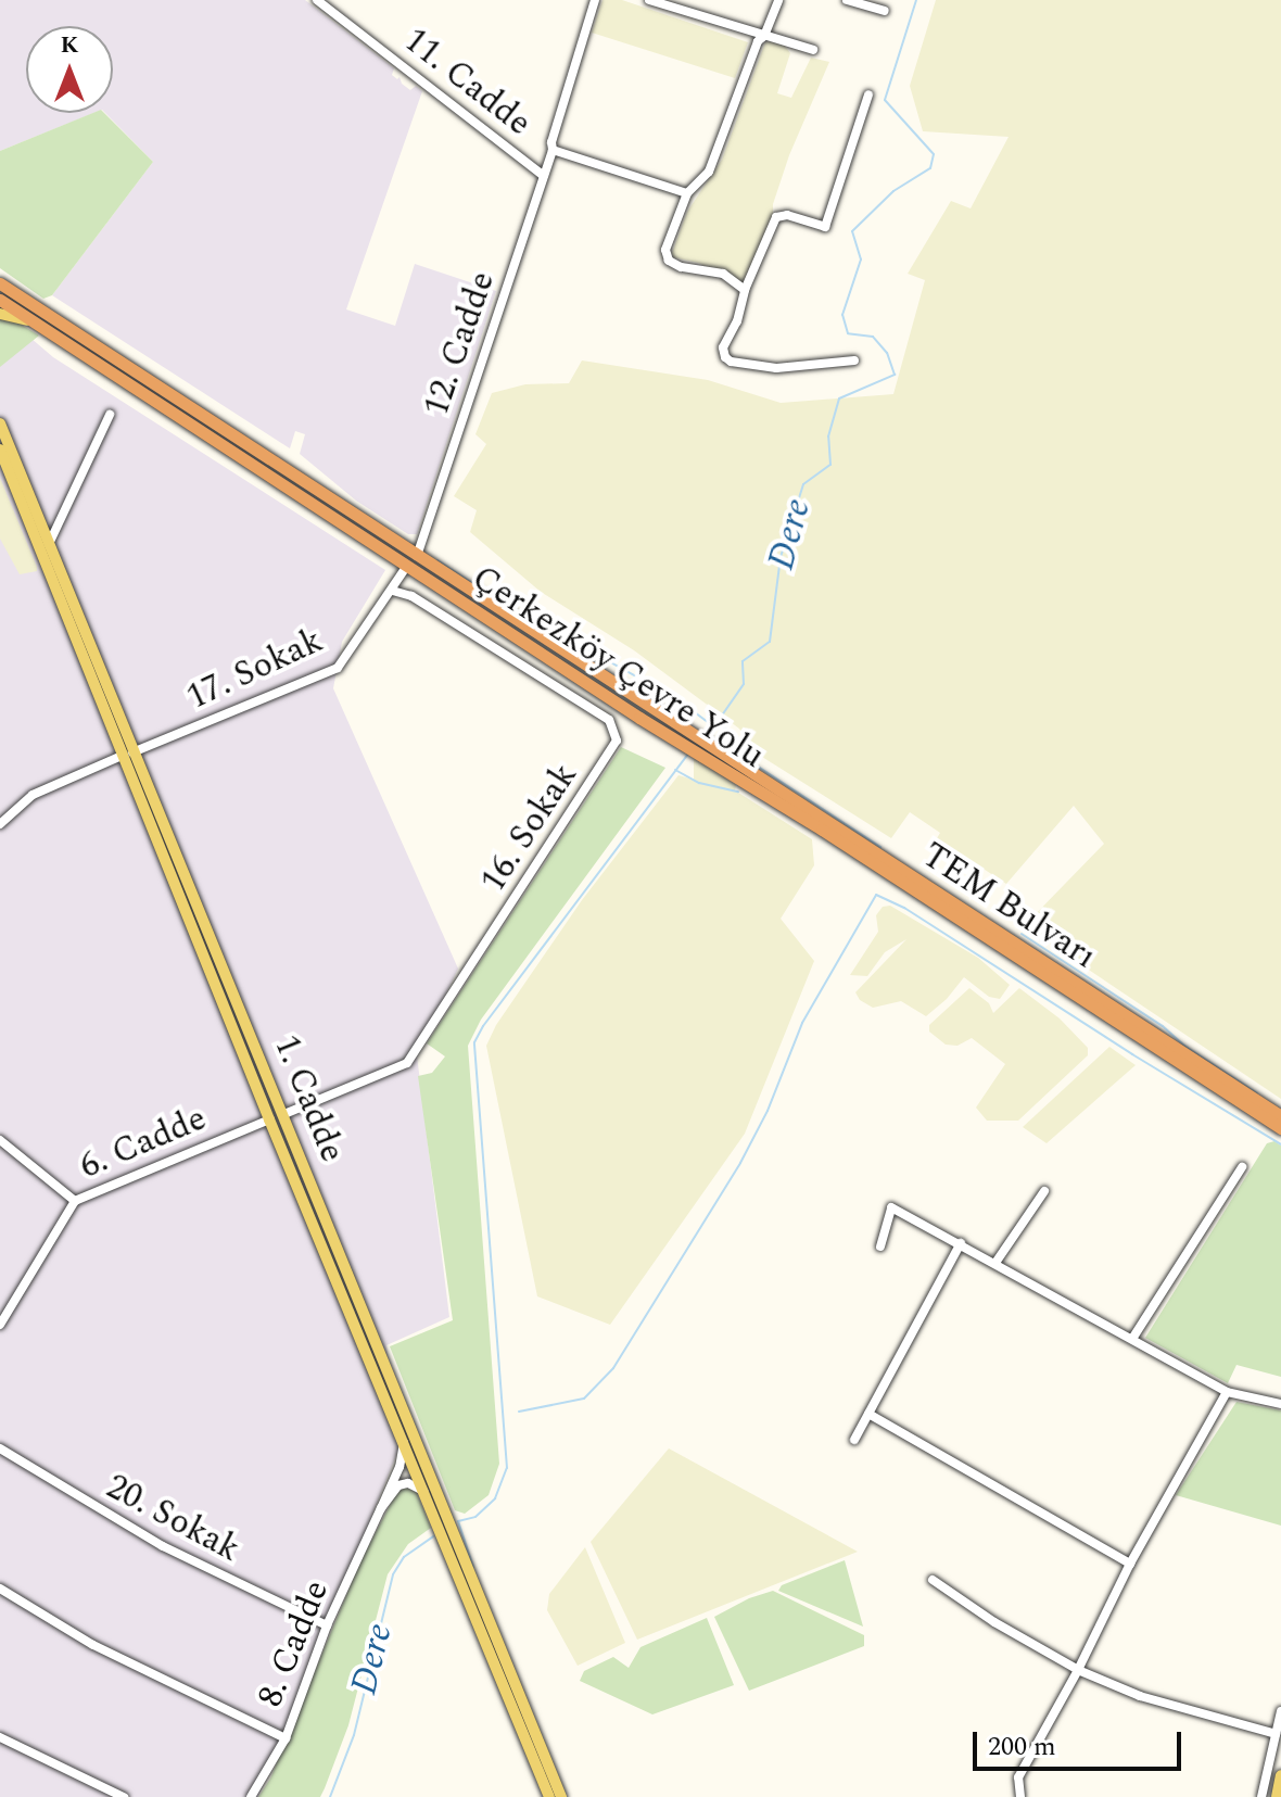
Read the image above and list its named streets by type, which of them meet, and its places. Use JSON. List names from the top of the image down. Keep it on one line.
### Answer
{"streets":{"highway":["Çerkezköy Çevre Yolu","TEM Bulvarı"],"main road":["1. Cadde"],"street":["11. Cadde","12. Cadde","17. Sokak","16. Sokak","6. Cadde","20. Sokak","8. Cadde"]},"crossings":[["11. Cadde","12. Cadde"],["12. Cadde","Çerkezköy Çevre Yolu"],["12. Cadde","17. Sokak"],["Çerkezköy Çevre Yolu","17. Sokak"],["Çerkezköy Çevre Yolu","TEM Bulvarı"],["17. Sokak","16. Sokak"],["17. Sokak","1. Cadde"],["16. Sokak","1. Cadde"],["1. Cadde","6. Cadde"],["1. Cadde","8. Cadde"],["20. Sokak","8. Cadde"]],"water":["Dere"],"scale_bar":"200 m","north":"top"}
